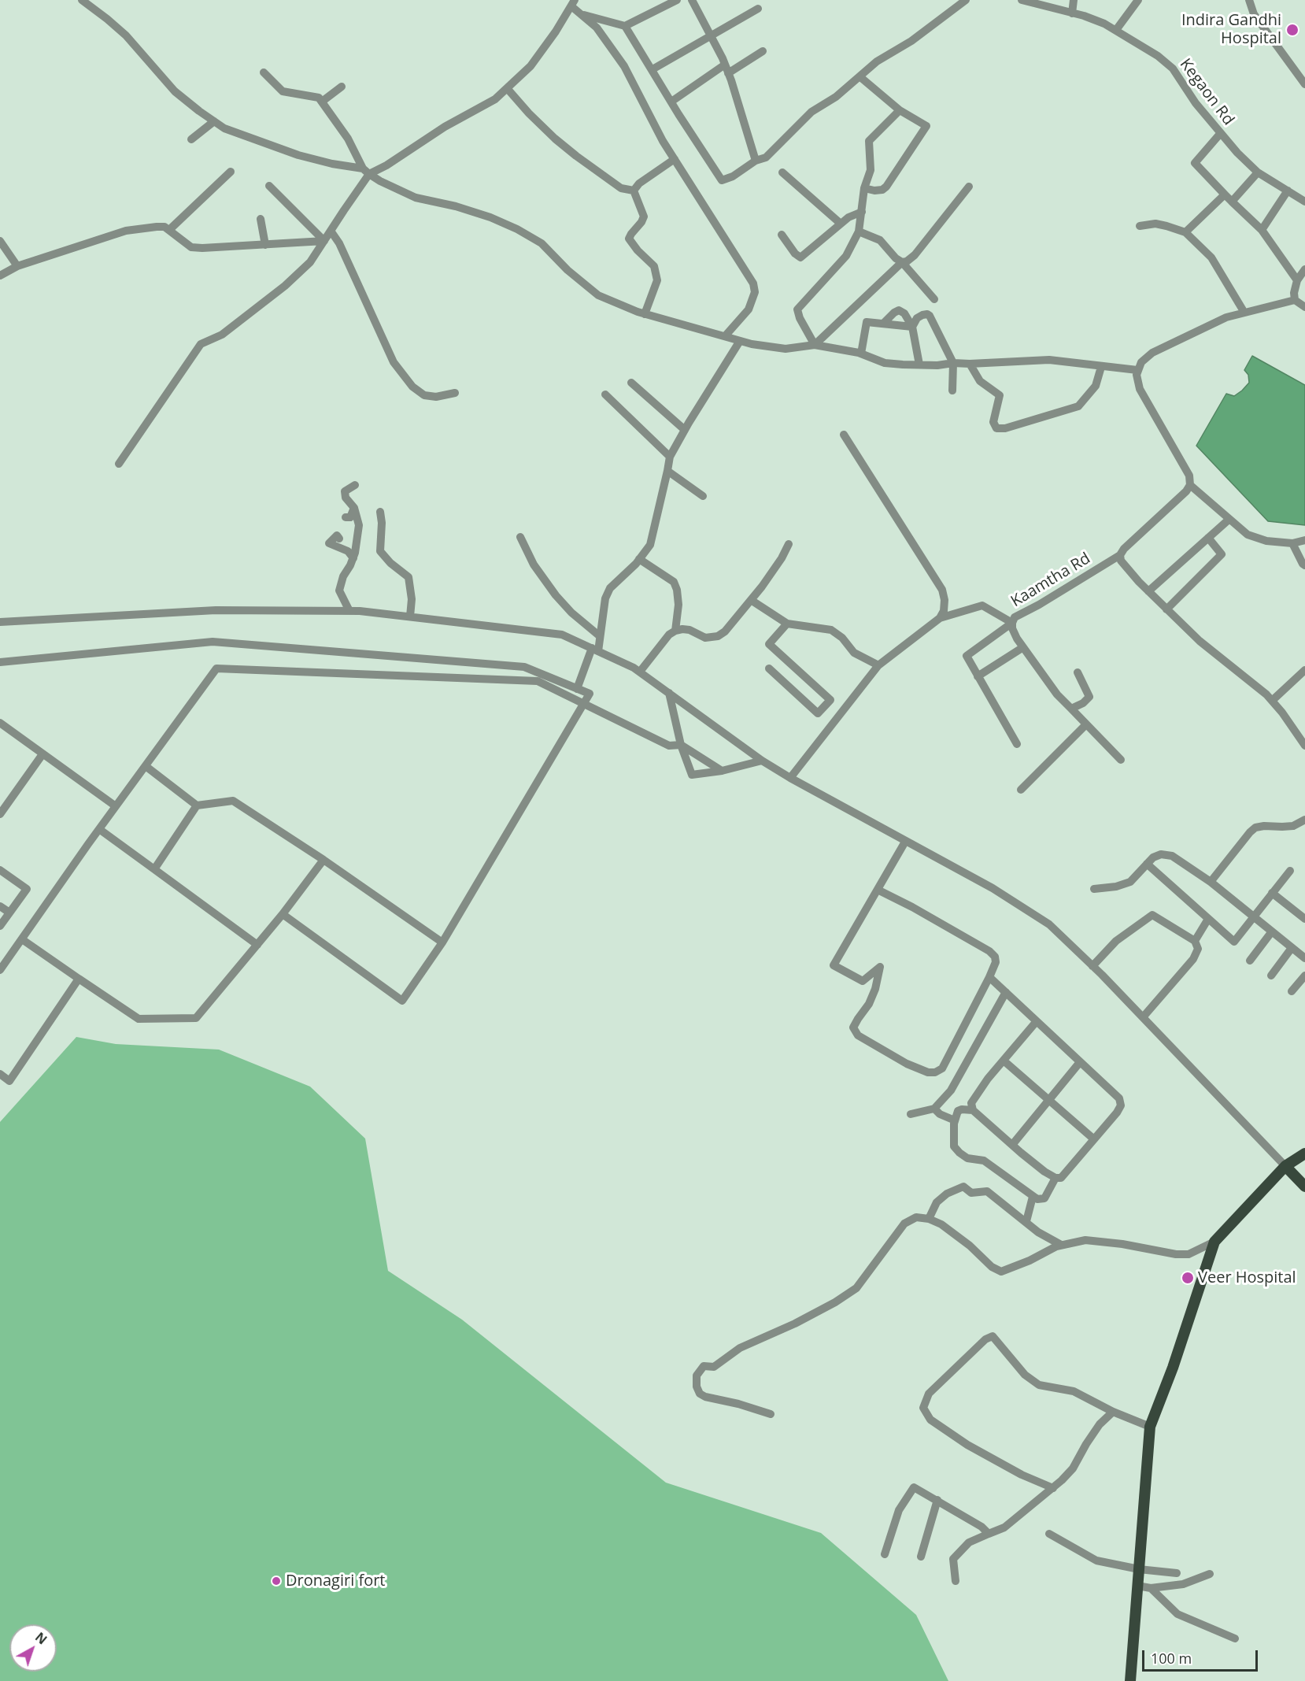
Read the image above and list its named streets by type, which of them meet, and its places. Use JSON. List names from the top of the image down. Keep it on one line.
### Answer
{"streets":{"street":["Kegaon Rd","Kaamtha Rd"]},"places":["Indira Gandhi Hospital","Veer Hospital","Dronagiri fort"],"scale_bar":"100 m","north":"top right"}
